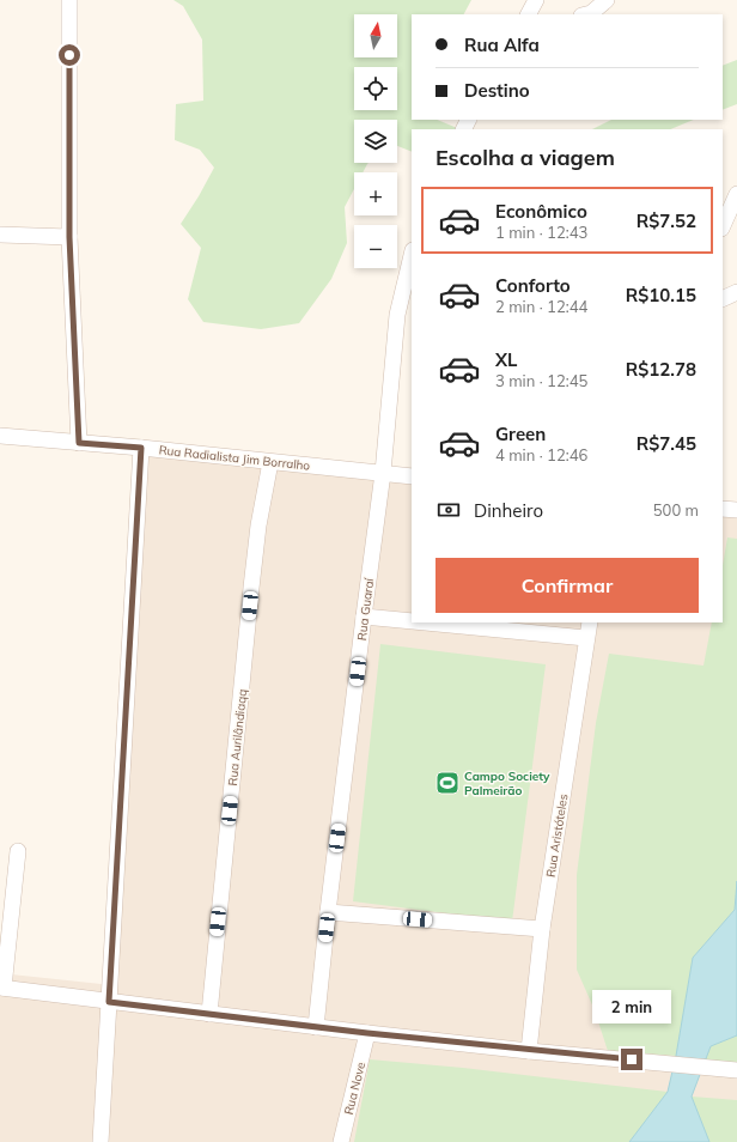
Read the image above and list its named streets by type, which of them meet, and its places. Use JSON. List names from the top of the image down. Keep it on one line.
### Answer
{"streets":{"street":["Rua Radialista Jim Borralho","Rua Guaraí","Rua Aurilândiaqq","Rua Aristóteles","Rua Nove"]},"crossings":[["Rua Radialista Jim Borralho","Rua Guaraí"],["Rua Radialista Jim Borralho","Rua Aurilândiaqq"]],"places":{"sports":["Campo Society Palmeirão"]},"north":"top","page":{"map_buttons":["+","−"],"banner":["Rua Alfa","Destino"],"heading":"Escolha a viagem","list":[{"name":"Econômico","note":"1 min · 12:43","value":"R$7.52"},{"name":"Conforto","note":"2 min · 12:44","value":"R$10.15"},{"name":"XL","note":"3 min · 12:45","value":"R$12.78"},{"name":"Green","note":"4 min · 12:46","value":"R$7.45"}],"pay":["Dinheiro","500 m"],"buttons":"Confirmar","bubble":"2 min"}}
